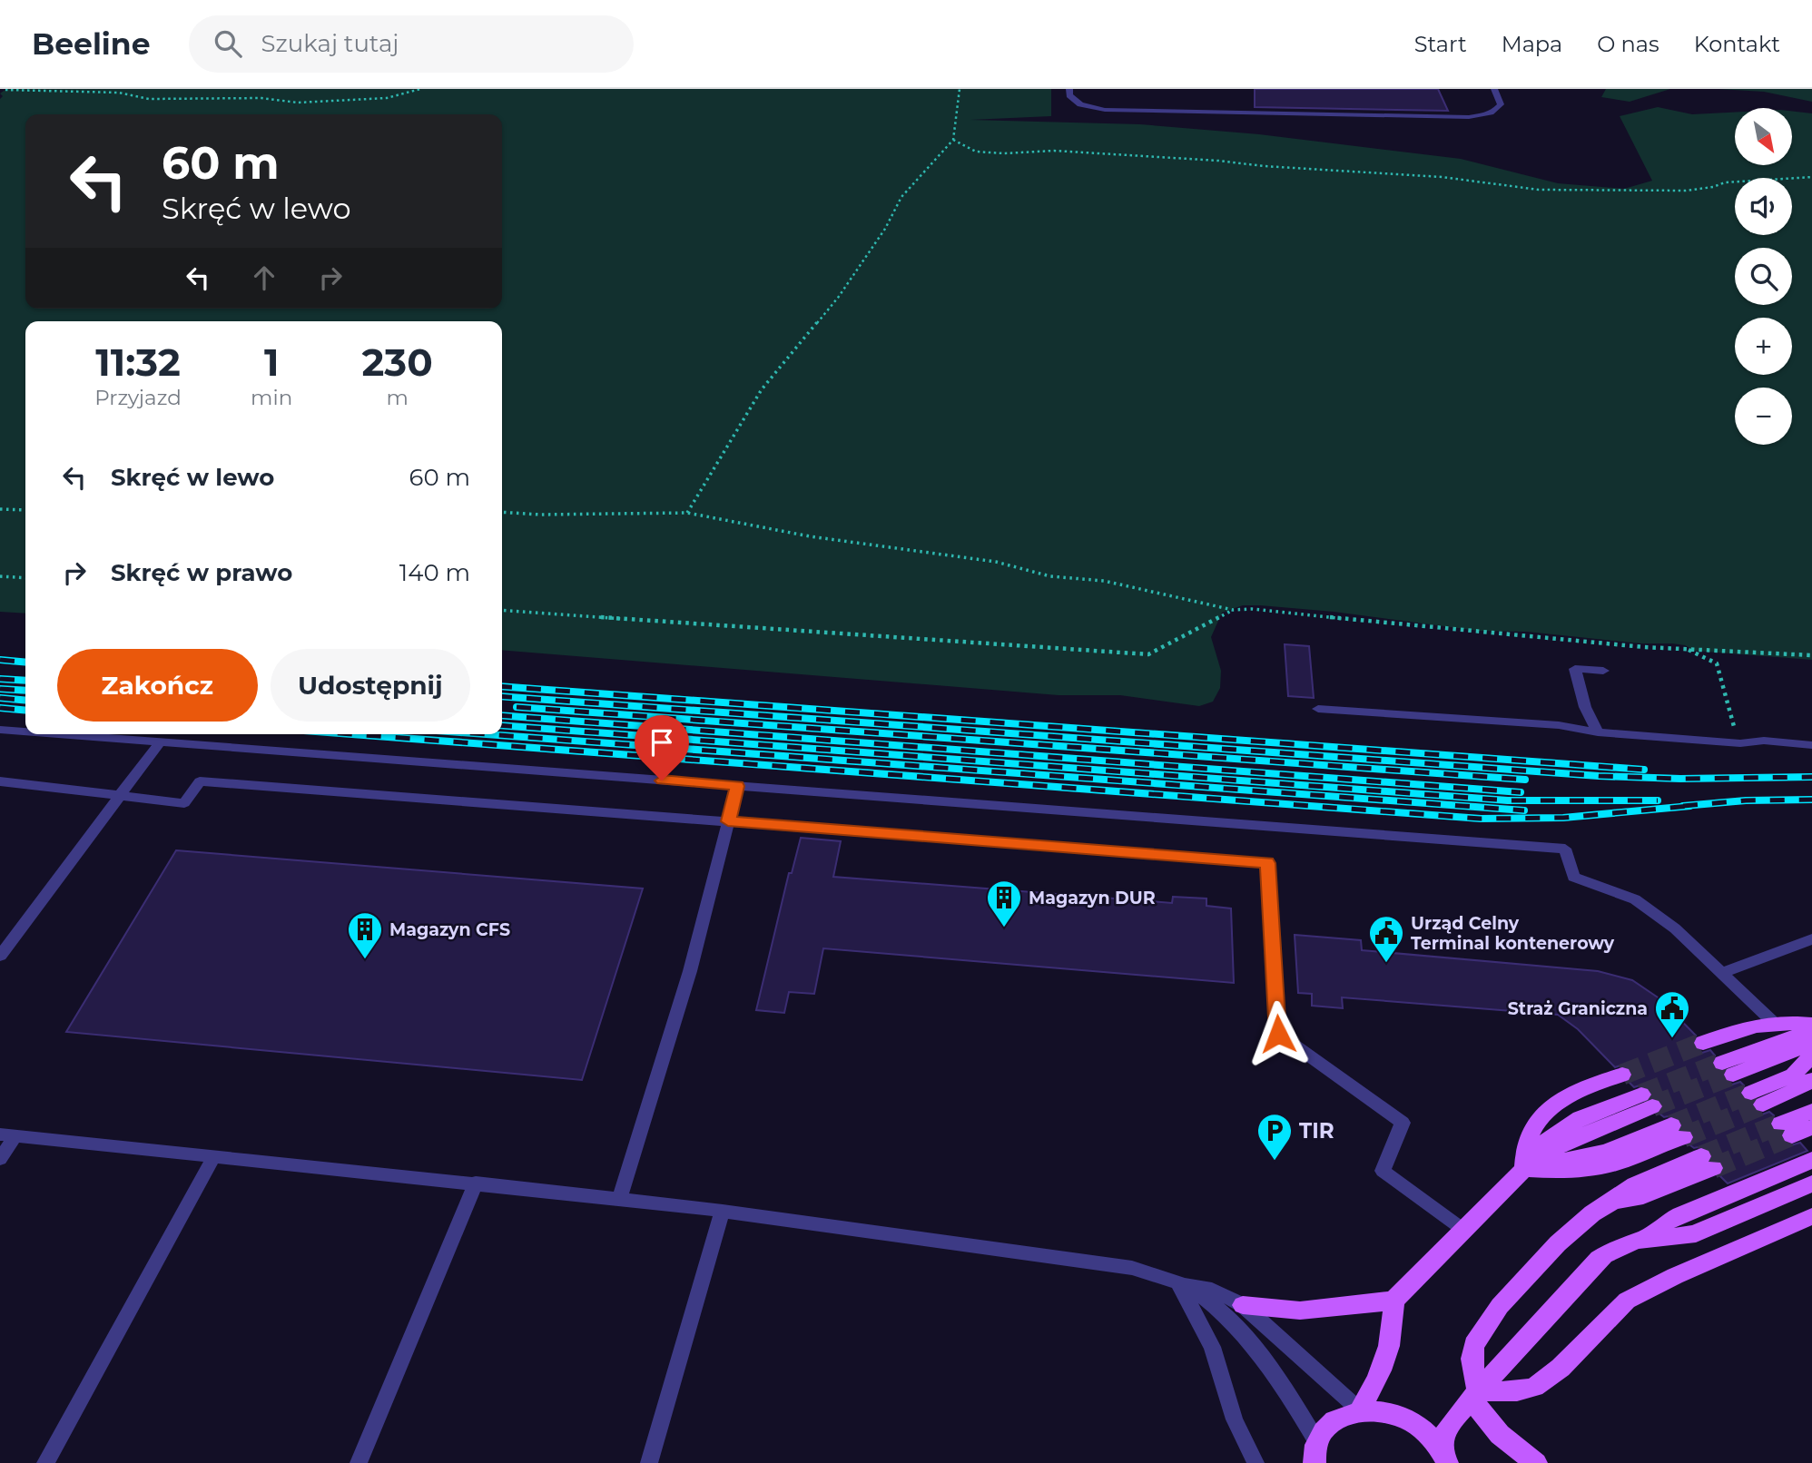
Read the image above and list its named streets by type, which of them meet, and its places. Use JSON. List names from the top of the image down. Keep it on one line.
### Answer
{"places":{"building":["Magazyn DUR","Magazyn CFS"],"public building":["Urząd Celny Terminal kontenerowy","Straż Graniczna"],"parking":["TIR"]},"north":"bottom right","page":{"header":"Beeline","search":"Szukaj tutaj","nav":["Start","Mapa","O nas","Kontakt"],"map_buttons":["+","−"],"turn":["60 m","Skręć w lewo"],"eta":["11:32","Przyjazd","1","min","230","m"],"list":[{"name":"Skręć w lewo","value":"60 m"},{"name":"Skręć w prawo","value":"140 m"}],"buttons":["Zakończ","Udostępnij"]}}
